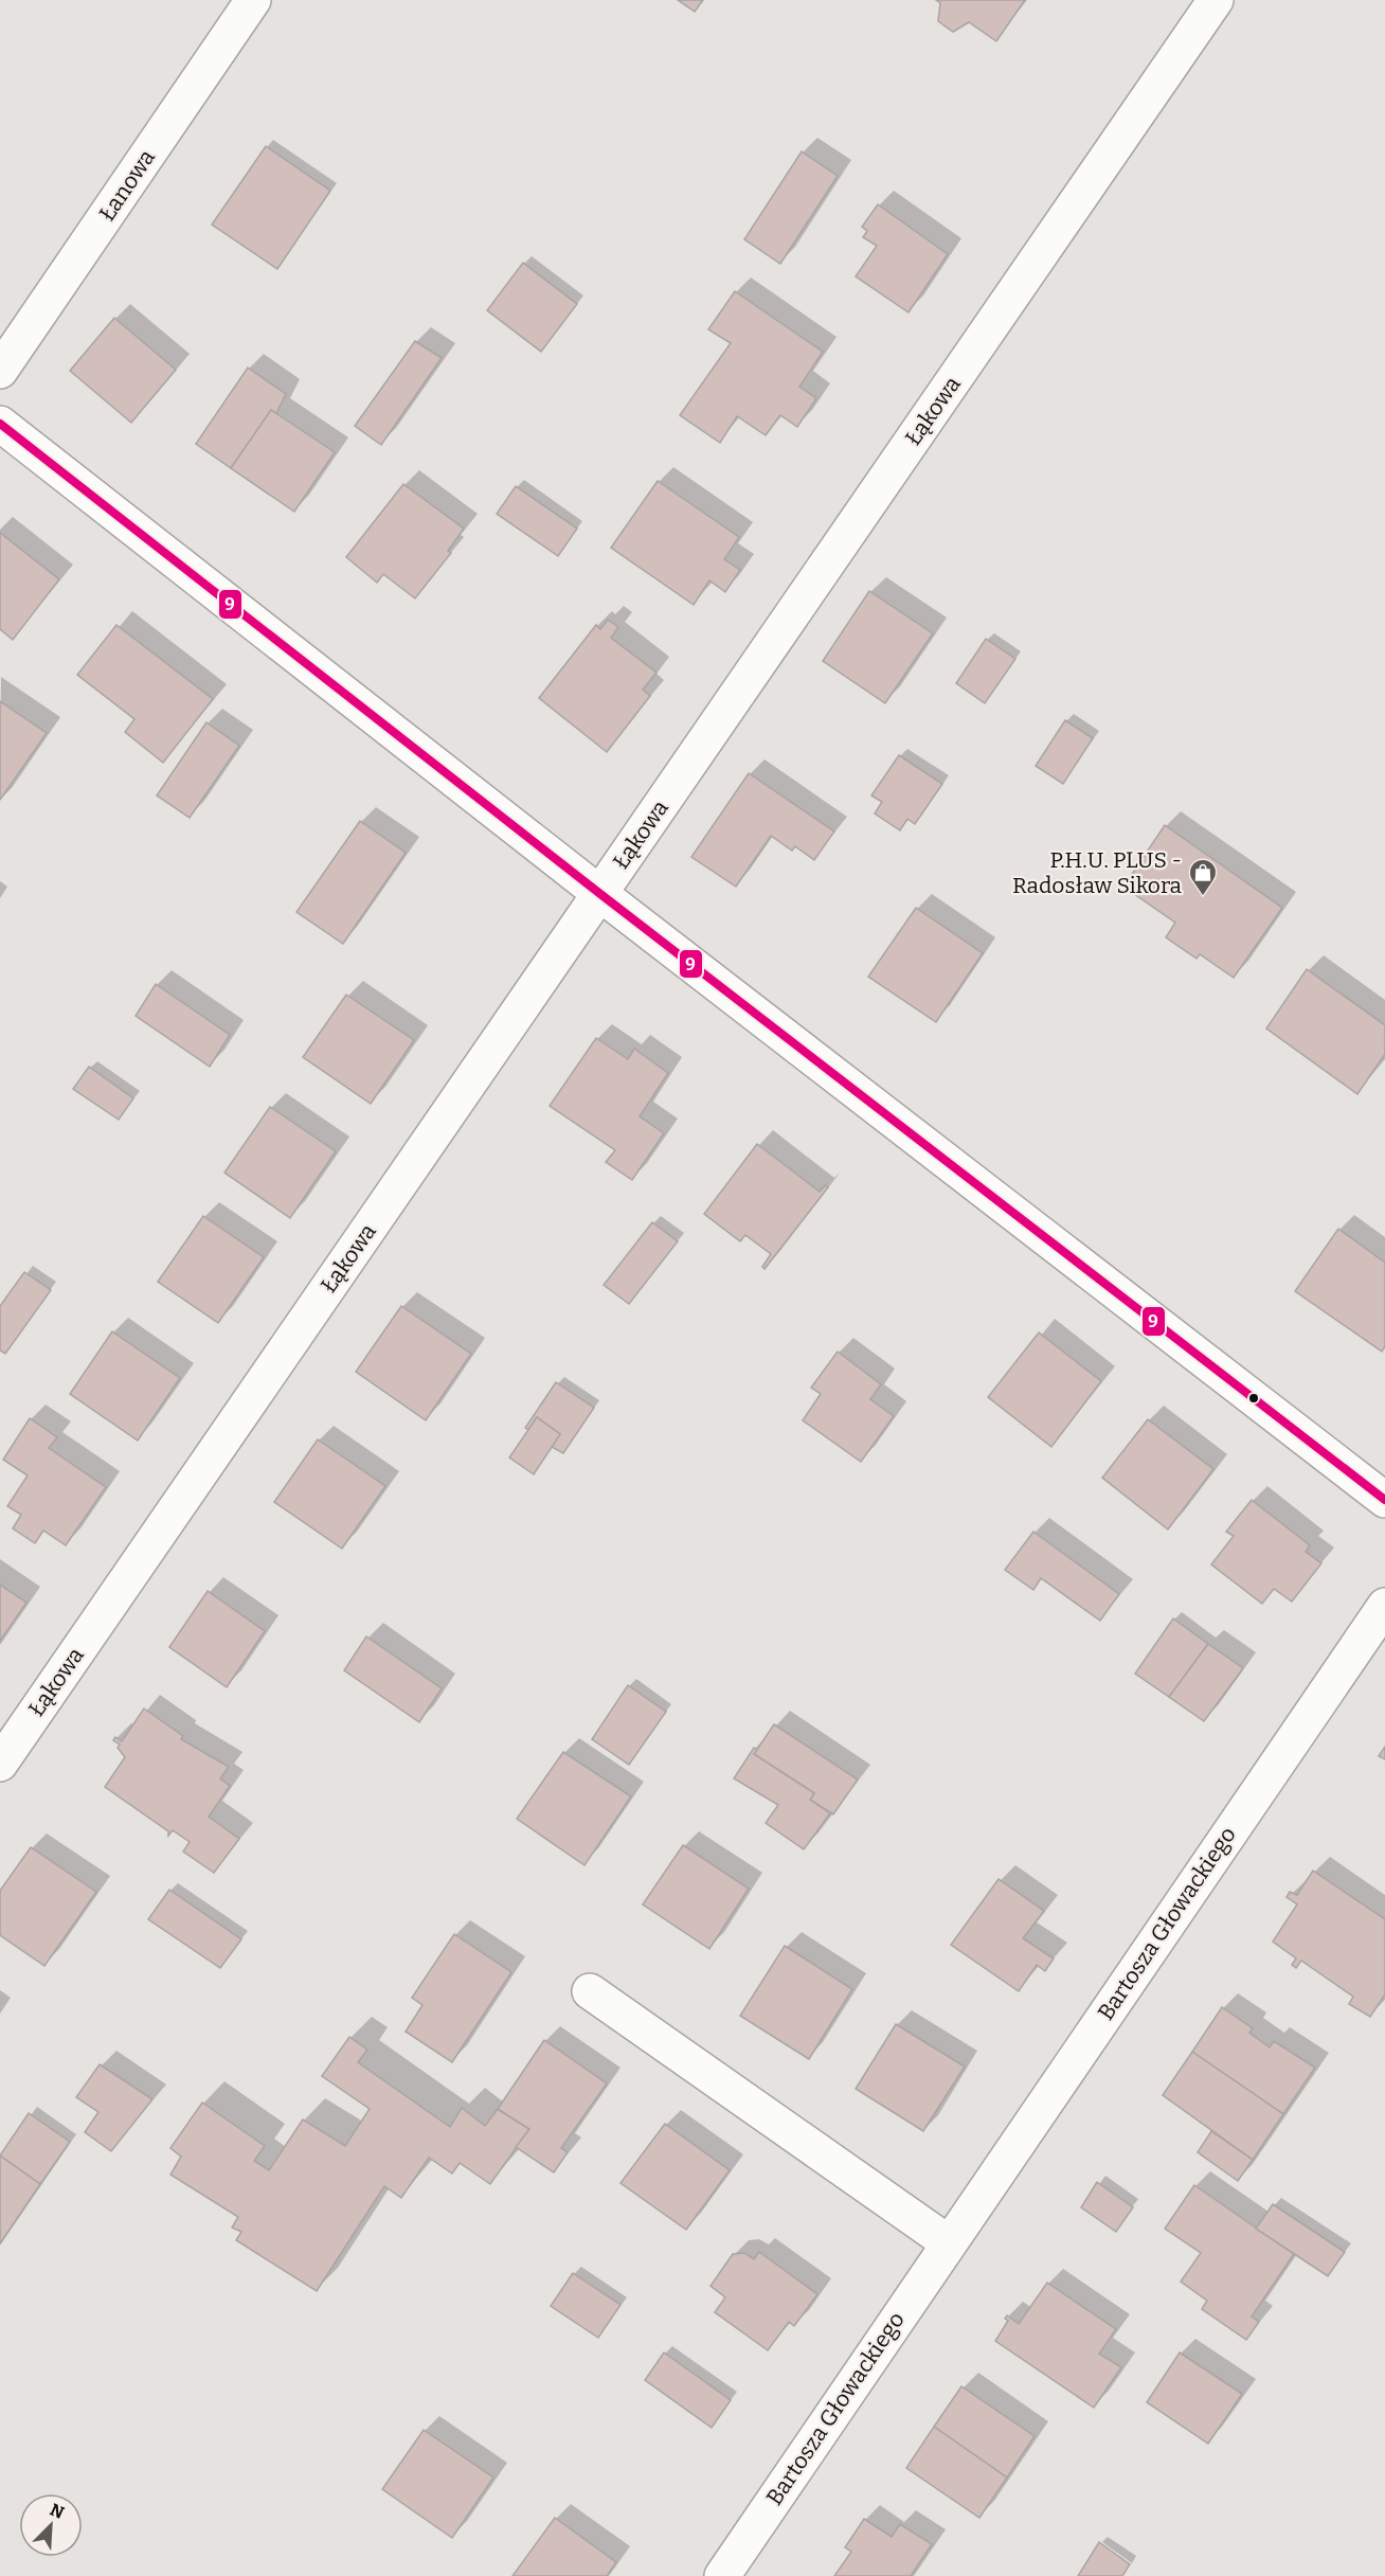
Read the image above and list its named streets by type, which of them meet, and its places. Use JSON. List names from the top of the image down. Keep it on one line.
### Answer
{"streets":{"street":["Łanowa","Łąkowa","Bartosza Głowackiego"]},"places":{"shop":["P.H.U. PLUS - Radosław Sikora"]},"lines":["transit line 9"],"north":"top right"}
